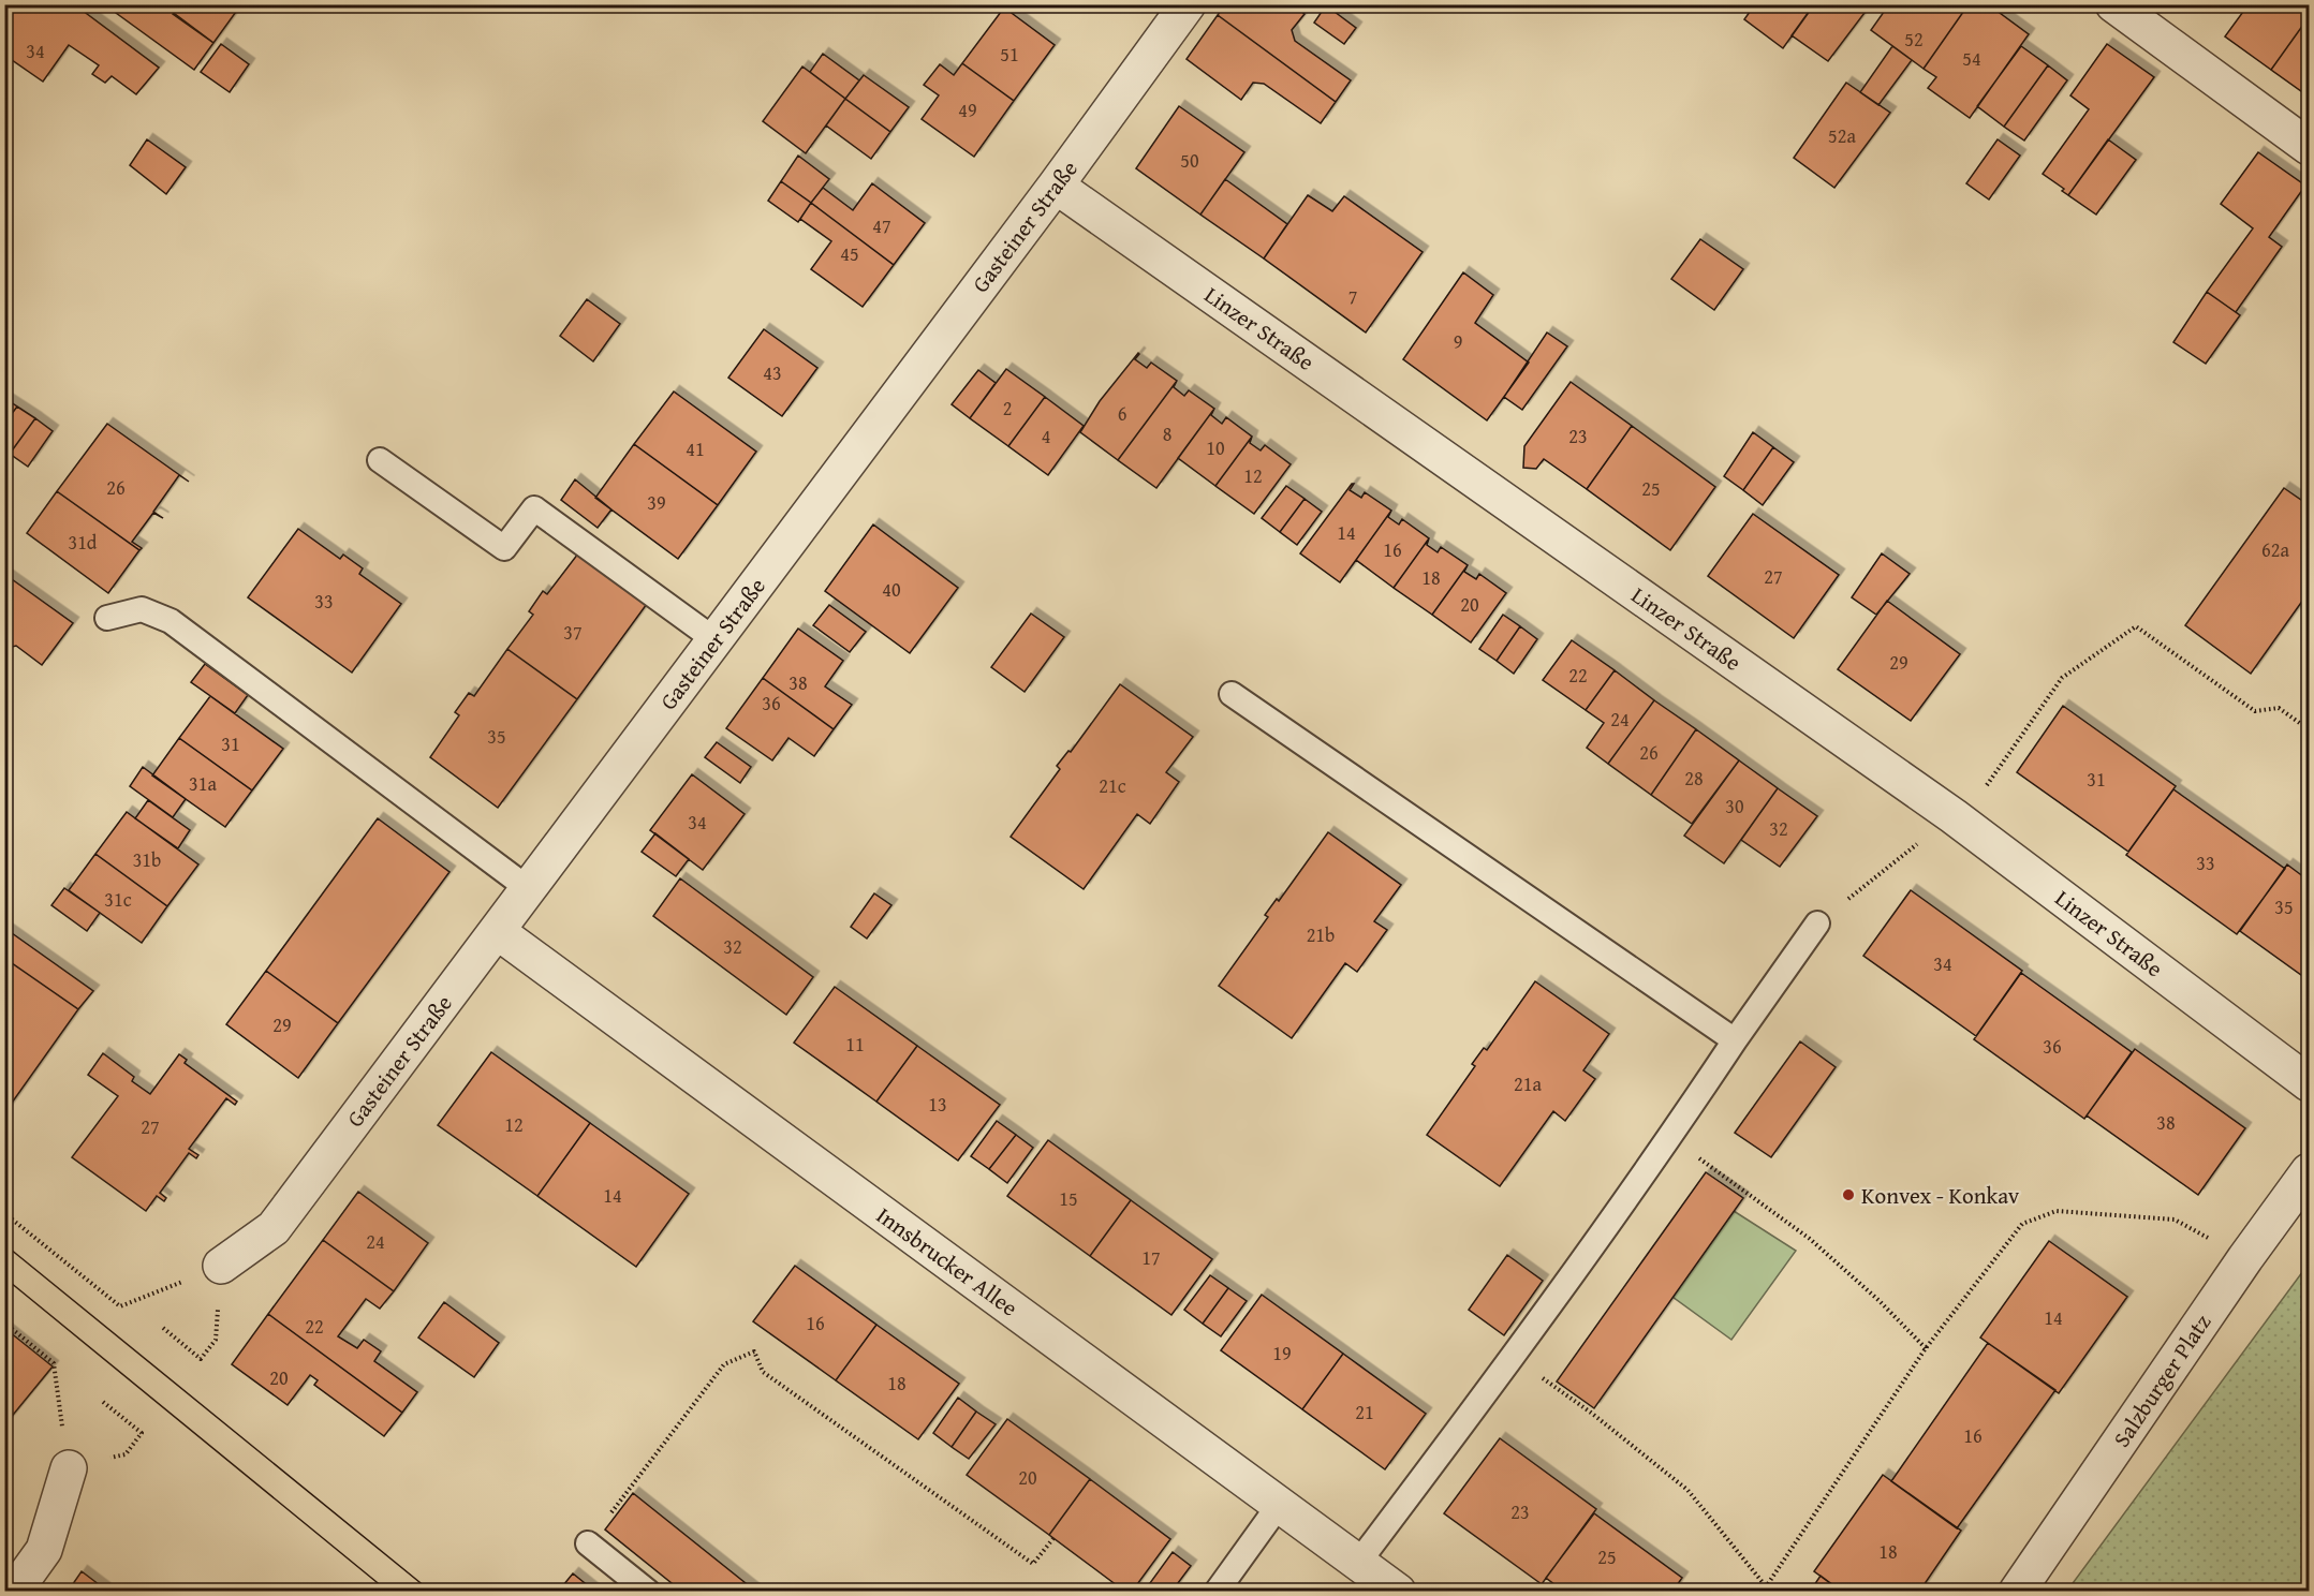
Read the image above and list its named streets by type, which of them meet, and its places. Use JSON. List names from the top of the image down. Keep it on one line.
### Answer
{"streets":{"street":["Gasteiner Straße","Linzer Straße","Innsbrucker Allee","Salzburger Platz"]},"crossings":[["Gasteiner Straße","Linzer Straße"],["Gasteiner Straße","Innsbrucker Allee"]],"places":["Konvex - Konkav"],"house_numbers":["52","34","51","54","49","52a","50","47","45","7","9","43","2","6","8","4","23","10","41","12","26","25","39","14","31d","16","62a","27","18","40","33","20","37","29","22","38","36","24","35","31","26","28","31","31a","21c","30","34","32","31b","33","31c","35","21b","32","34","29","11","36","21a","13","38","12","27","14","15","24","17","14","16","22","19","20","18","21","16","20","23","18","25"]}
